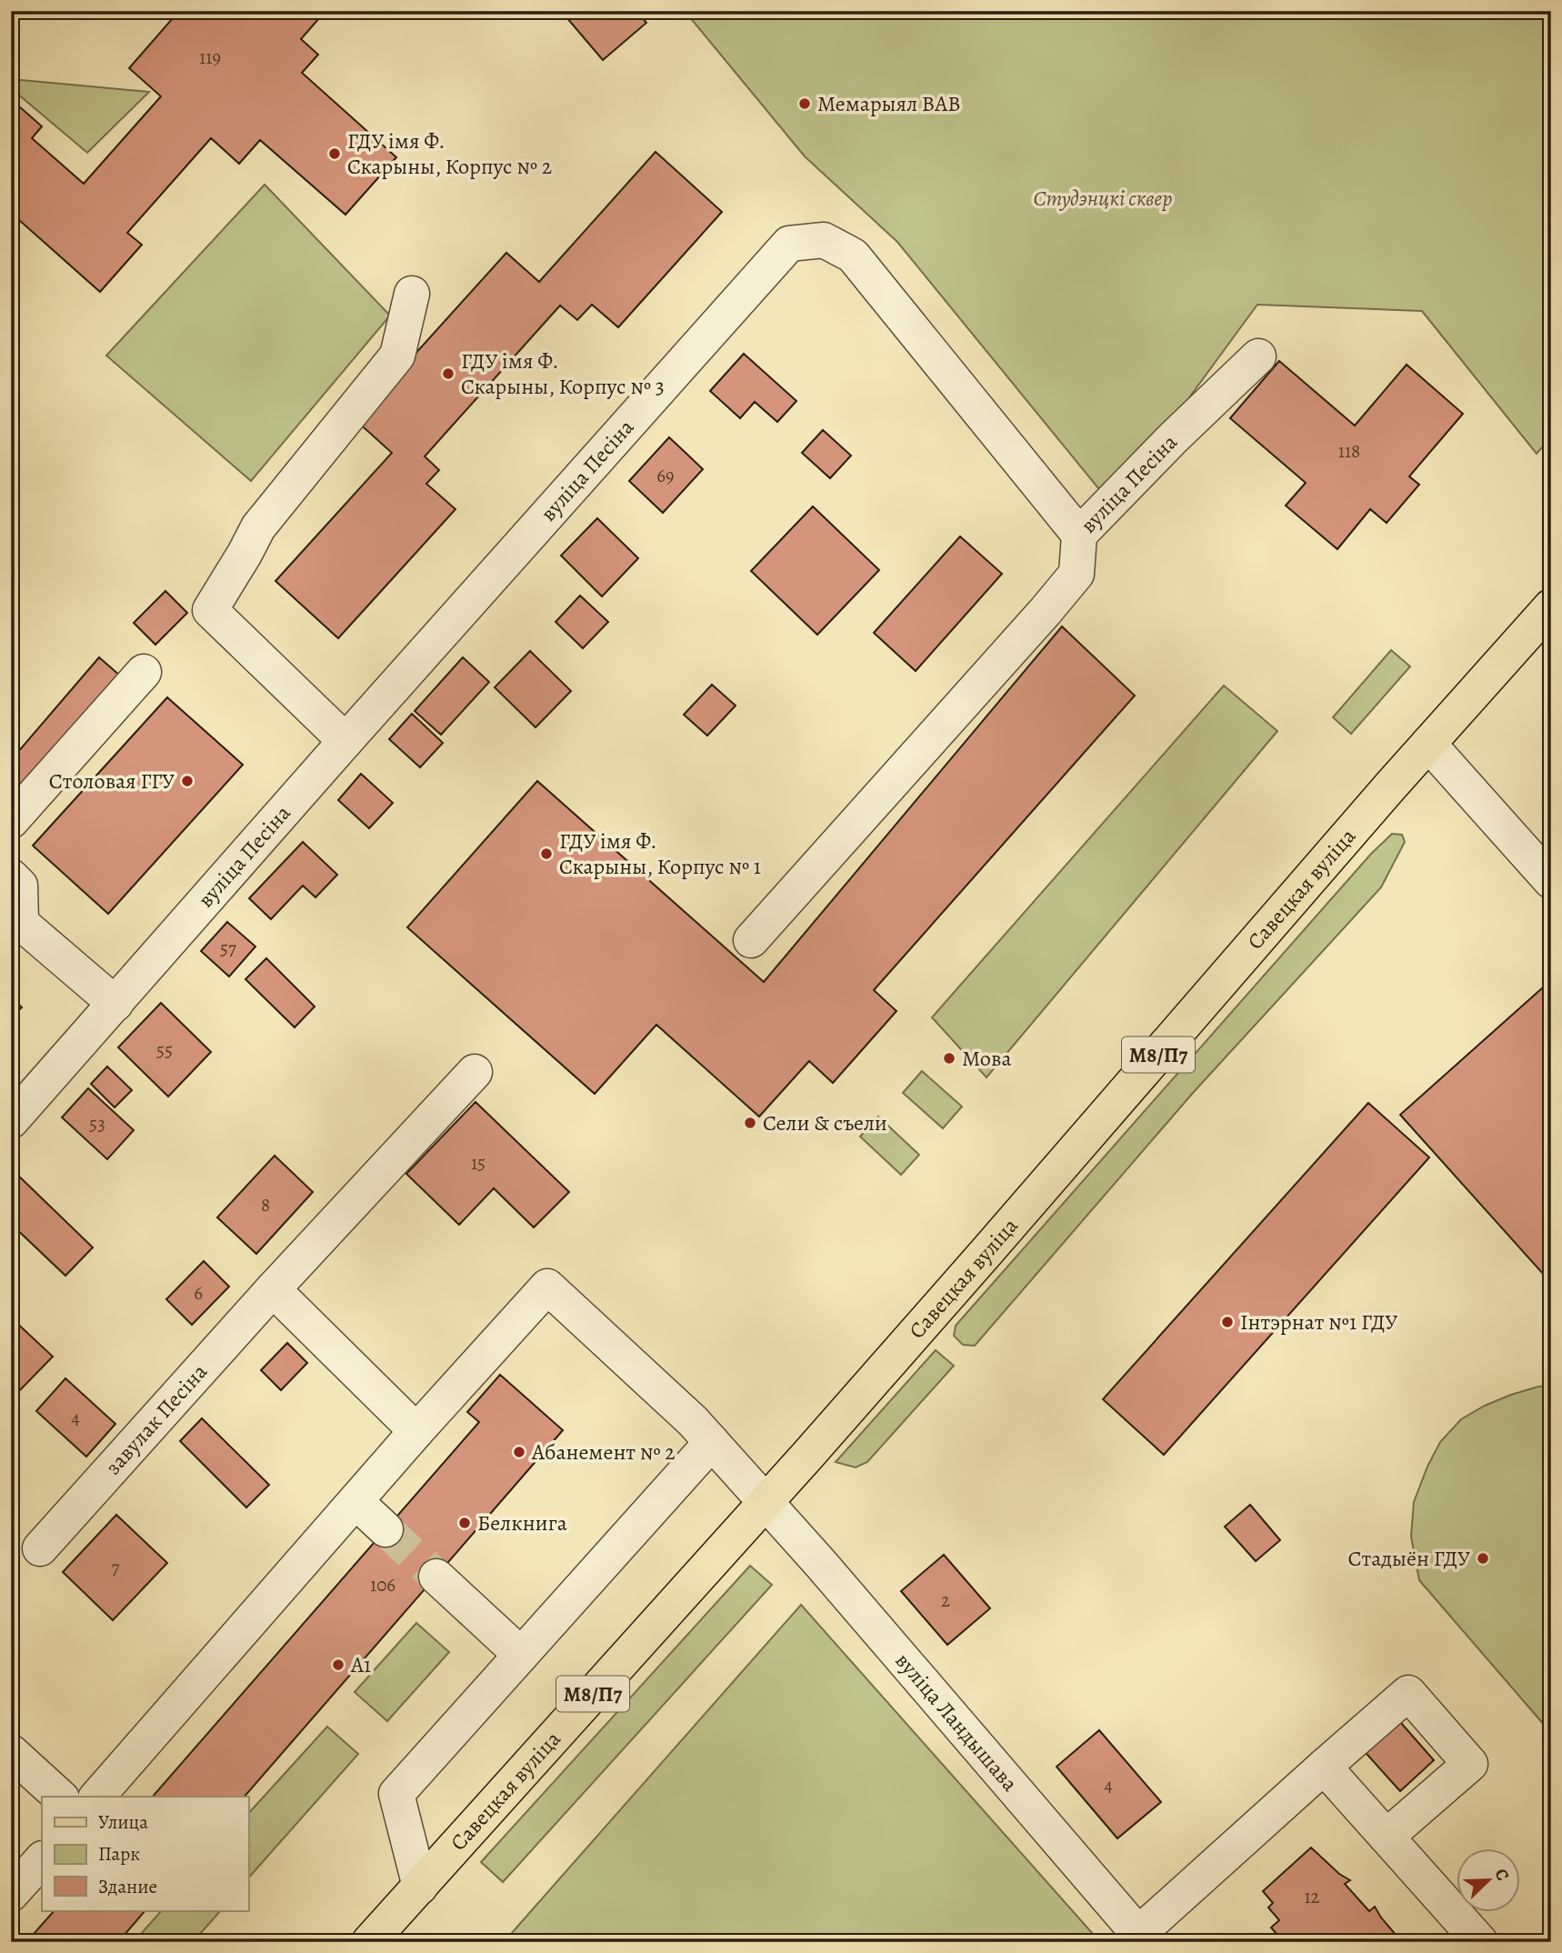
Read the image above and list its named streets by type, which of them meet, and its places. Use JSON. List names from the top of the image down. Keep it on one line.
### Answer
{"streets":{"main road":["Савецкая вуліца","М8/П7"],"street":["вуліца Песіна","завулак Песіна","вуліца Ландышава"]},"crossings":[["Савецкая вуліца","вуліца Ландышава"]],"parks":["Студэнцкі сквер"],"places":["Мемарыял ВАВ","ГДУ імя Ф. Скарыны, Корпус № 2","ГДУ імя Ф. Скарыны, Корпус № 3","Столовая ГГУ","ГДУ імя Ф. Скарыны, Корпус № 1","Мова","Сели & съели","Інтэрнат №1 ГДУ","Абанемент № 2","Белкнига","Стадыён ГДУ","A1"],"house_numbers":["119","118","69","57","55","53","15","8","6","4","7","106","2","4","12"],"legend":["Улица","Парк","Здание"],"north":"top right"}
